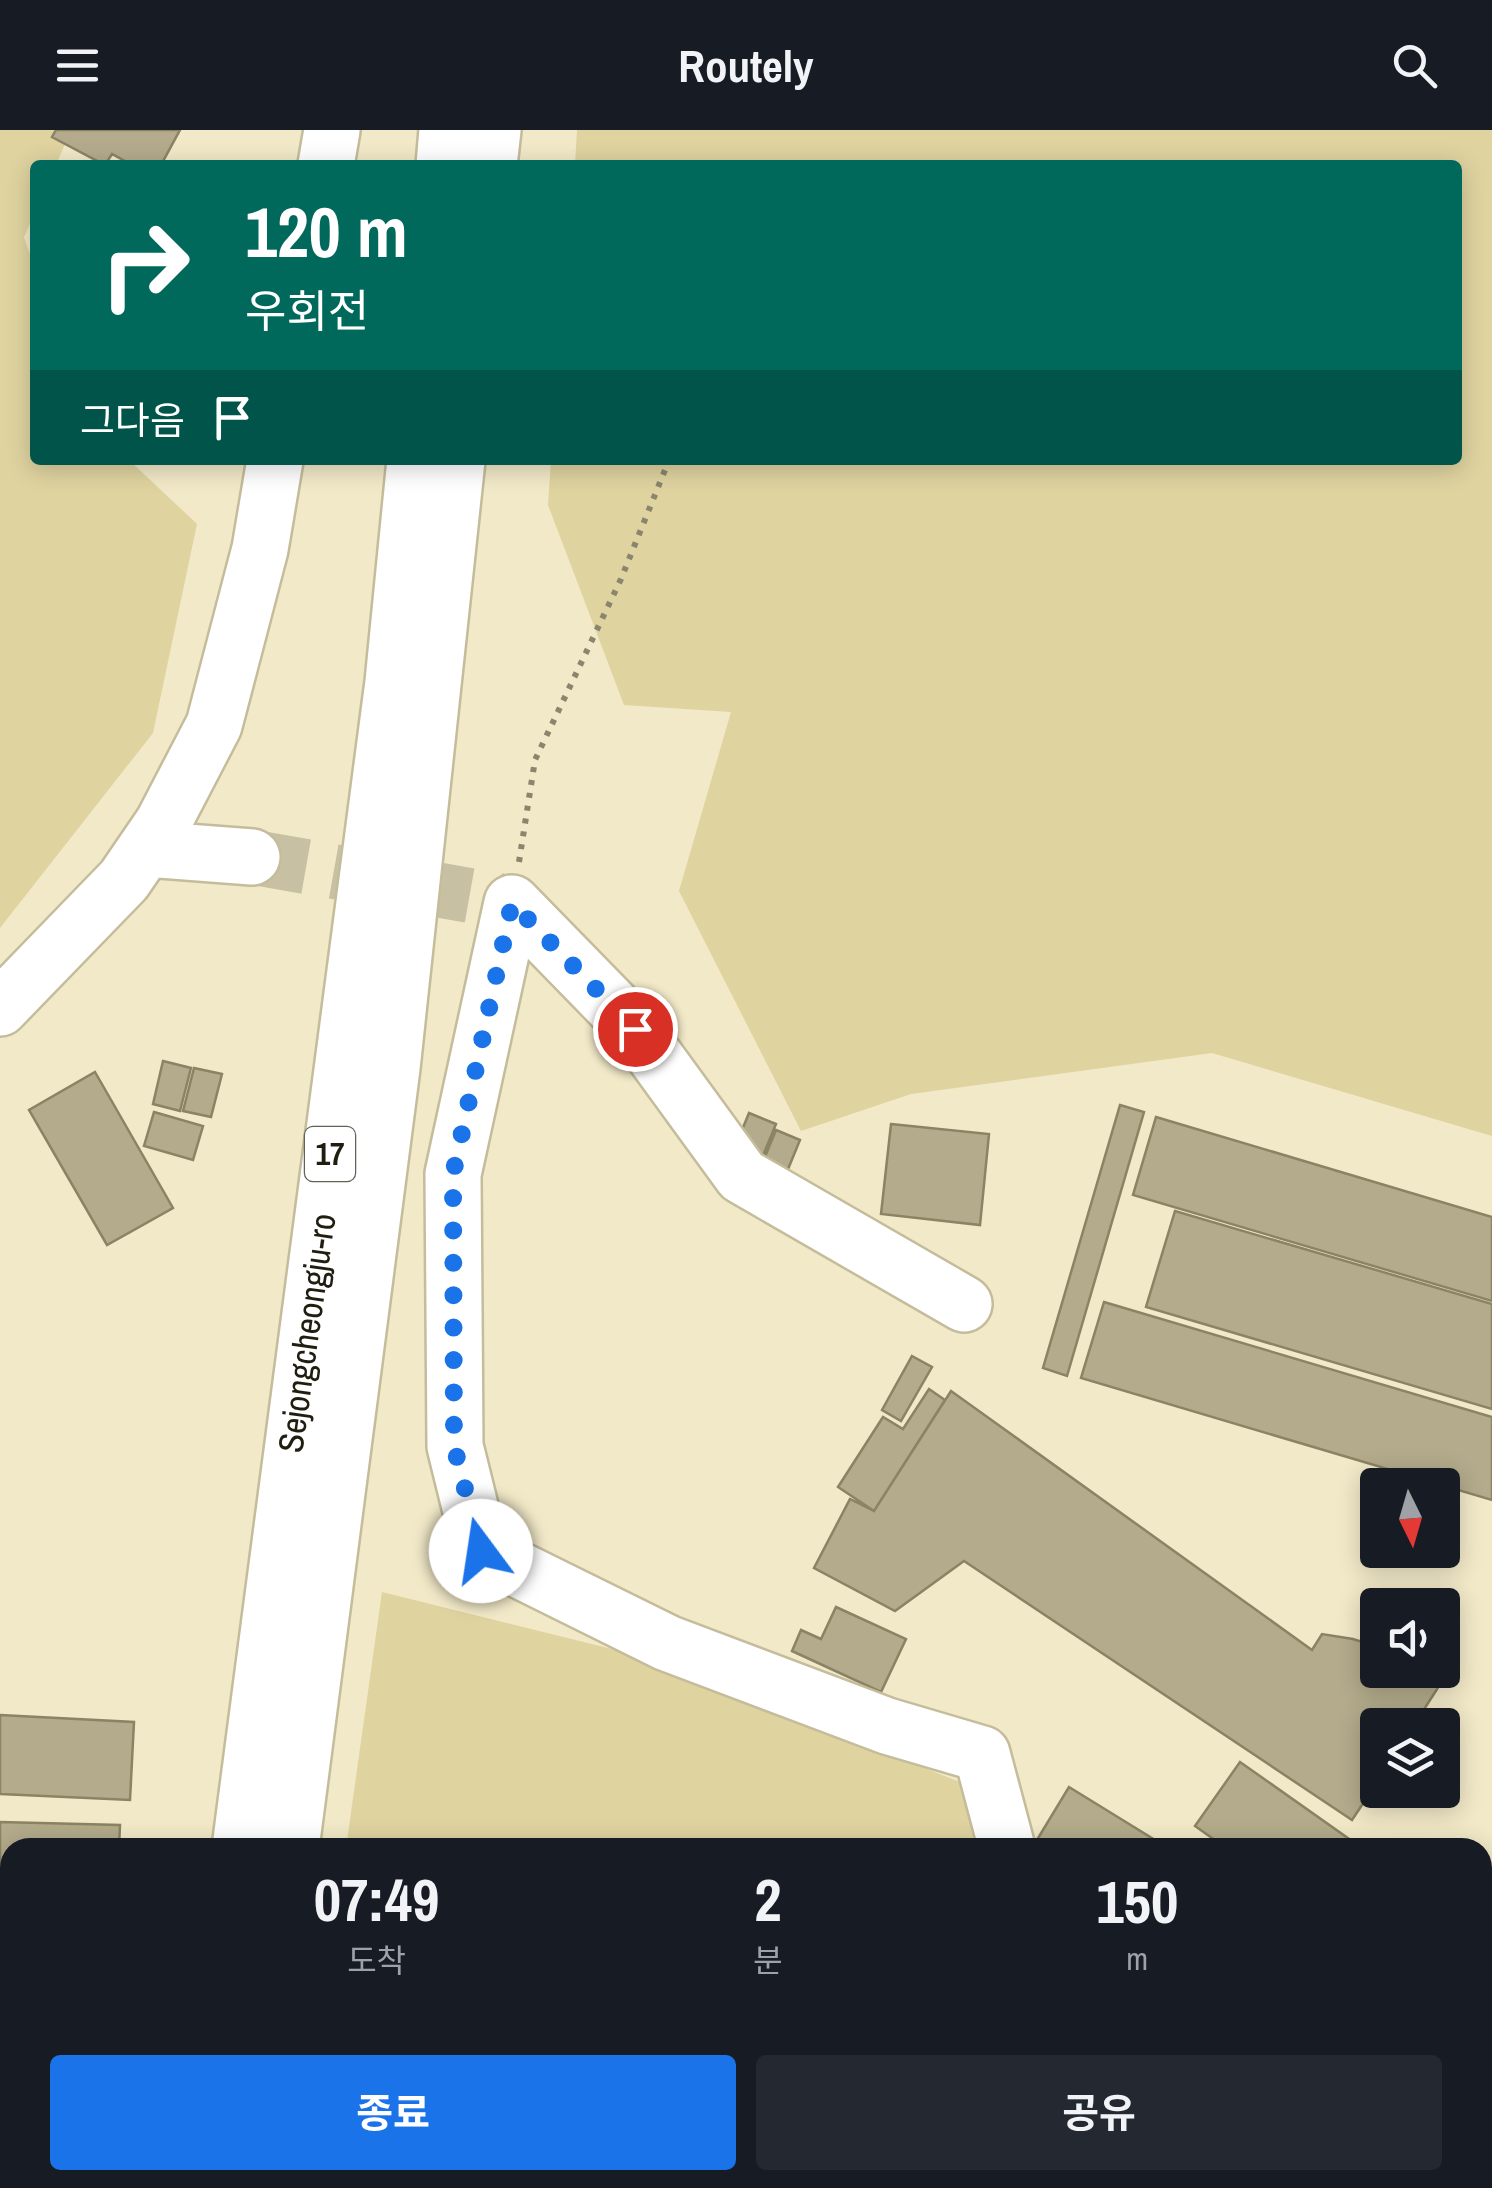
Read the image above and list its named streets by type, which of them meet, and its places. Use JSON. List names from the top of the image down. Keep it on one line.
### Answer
{"streets":{"main road":["17","Sejongcheongju-ro"]},"north":"bottom","page":{"header":"Routely","turn":["120 m","우회전"],"then":"그다음","eta":["07:49","도착","2","분","150","m"],"buttons":["종료","공유"]}}
